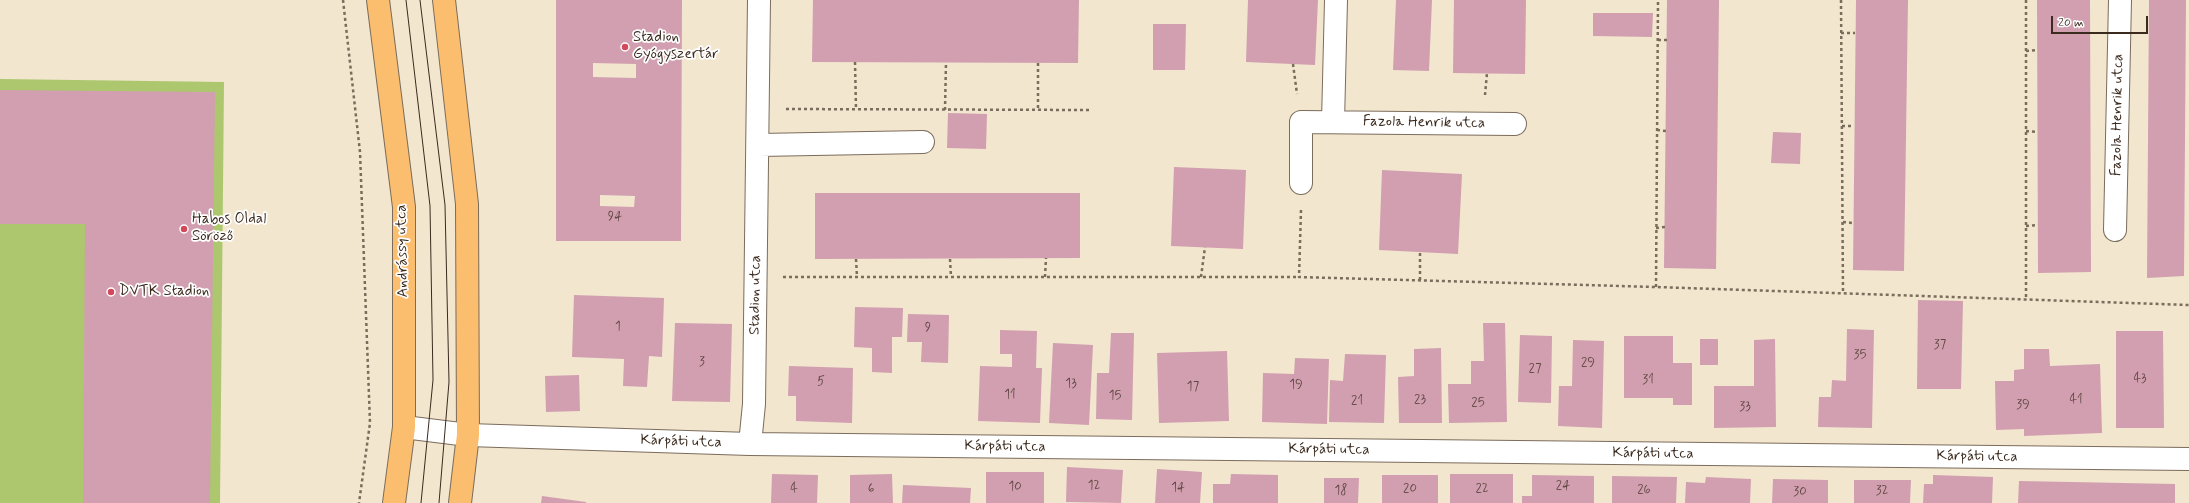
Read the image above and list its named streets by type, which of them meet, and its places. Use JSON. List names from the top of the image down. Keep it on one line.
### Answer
{"streets":{"main road":["Andrássy utca"],"street":["Fazola Henrik utca","Stadion utca","Kárpáti utca"]},"crossings":[["Andrássy utca","Kárpáti utca"],["Stadion utca","Kárpáti utca"]],"places":["Stadion Gyógyszertár","Habos Oldal Söröző","DVTK Stadion"],"house_numbers":["94","1","9","37","35","3","29","27","43","31","5","13","19","17","11","15","23","41","21","25","39","33","12","24","10","14","4","6","20","22","26","18","32","30"],"scale_bar":"20 m"}
